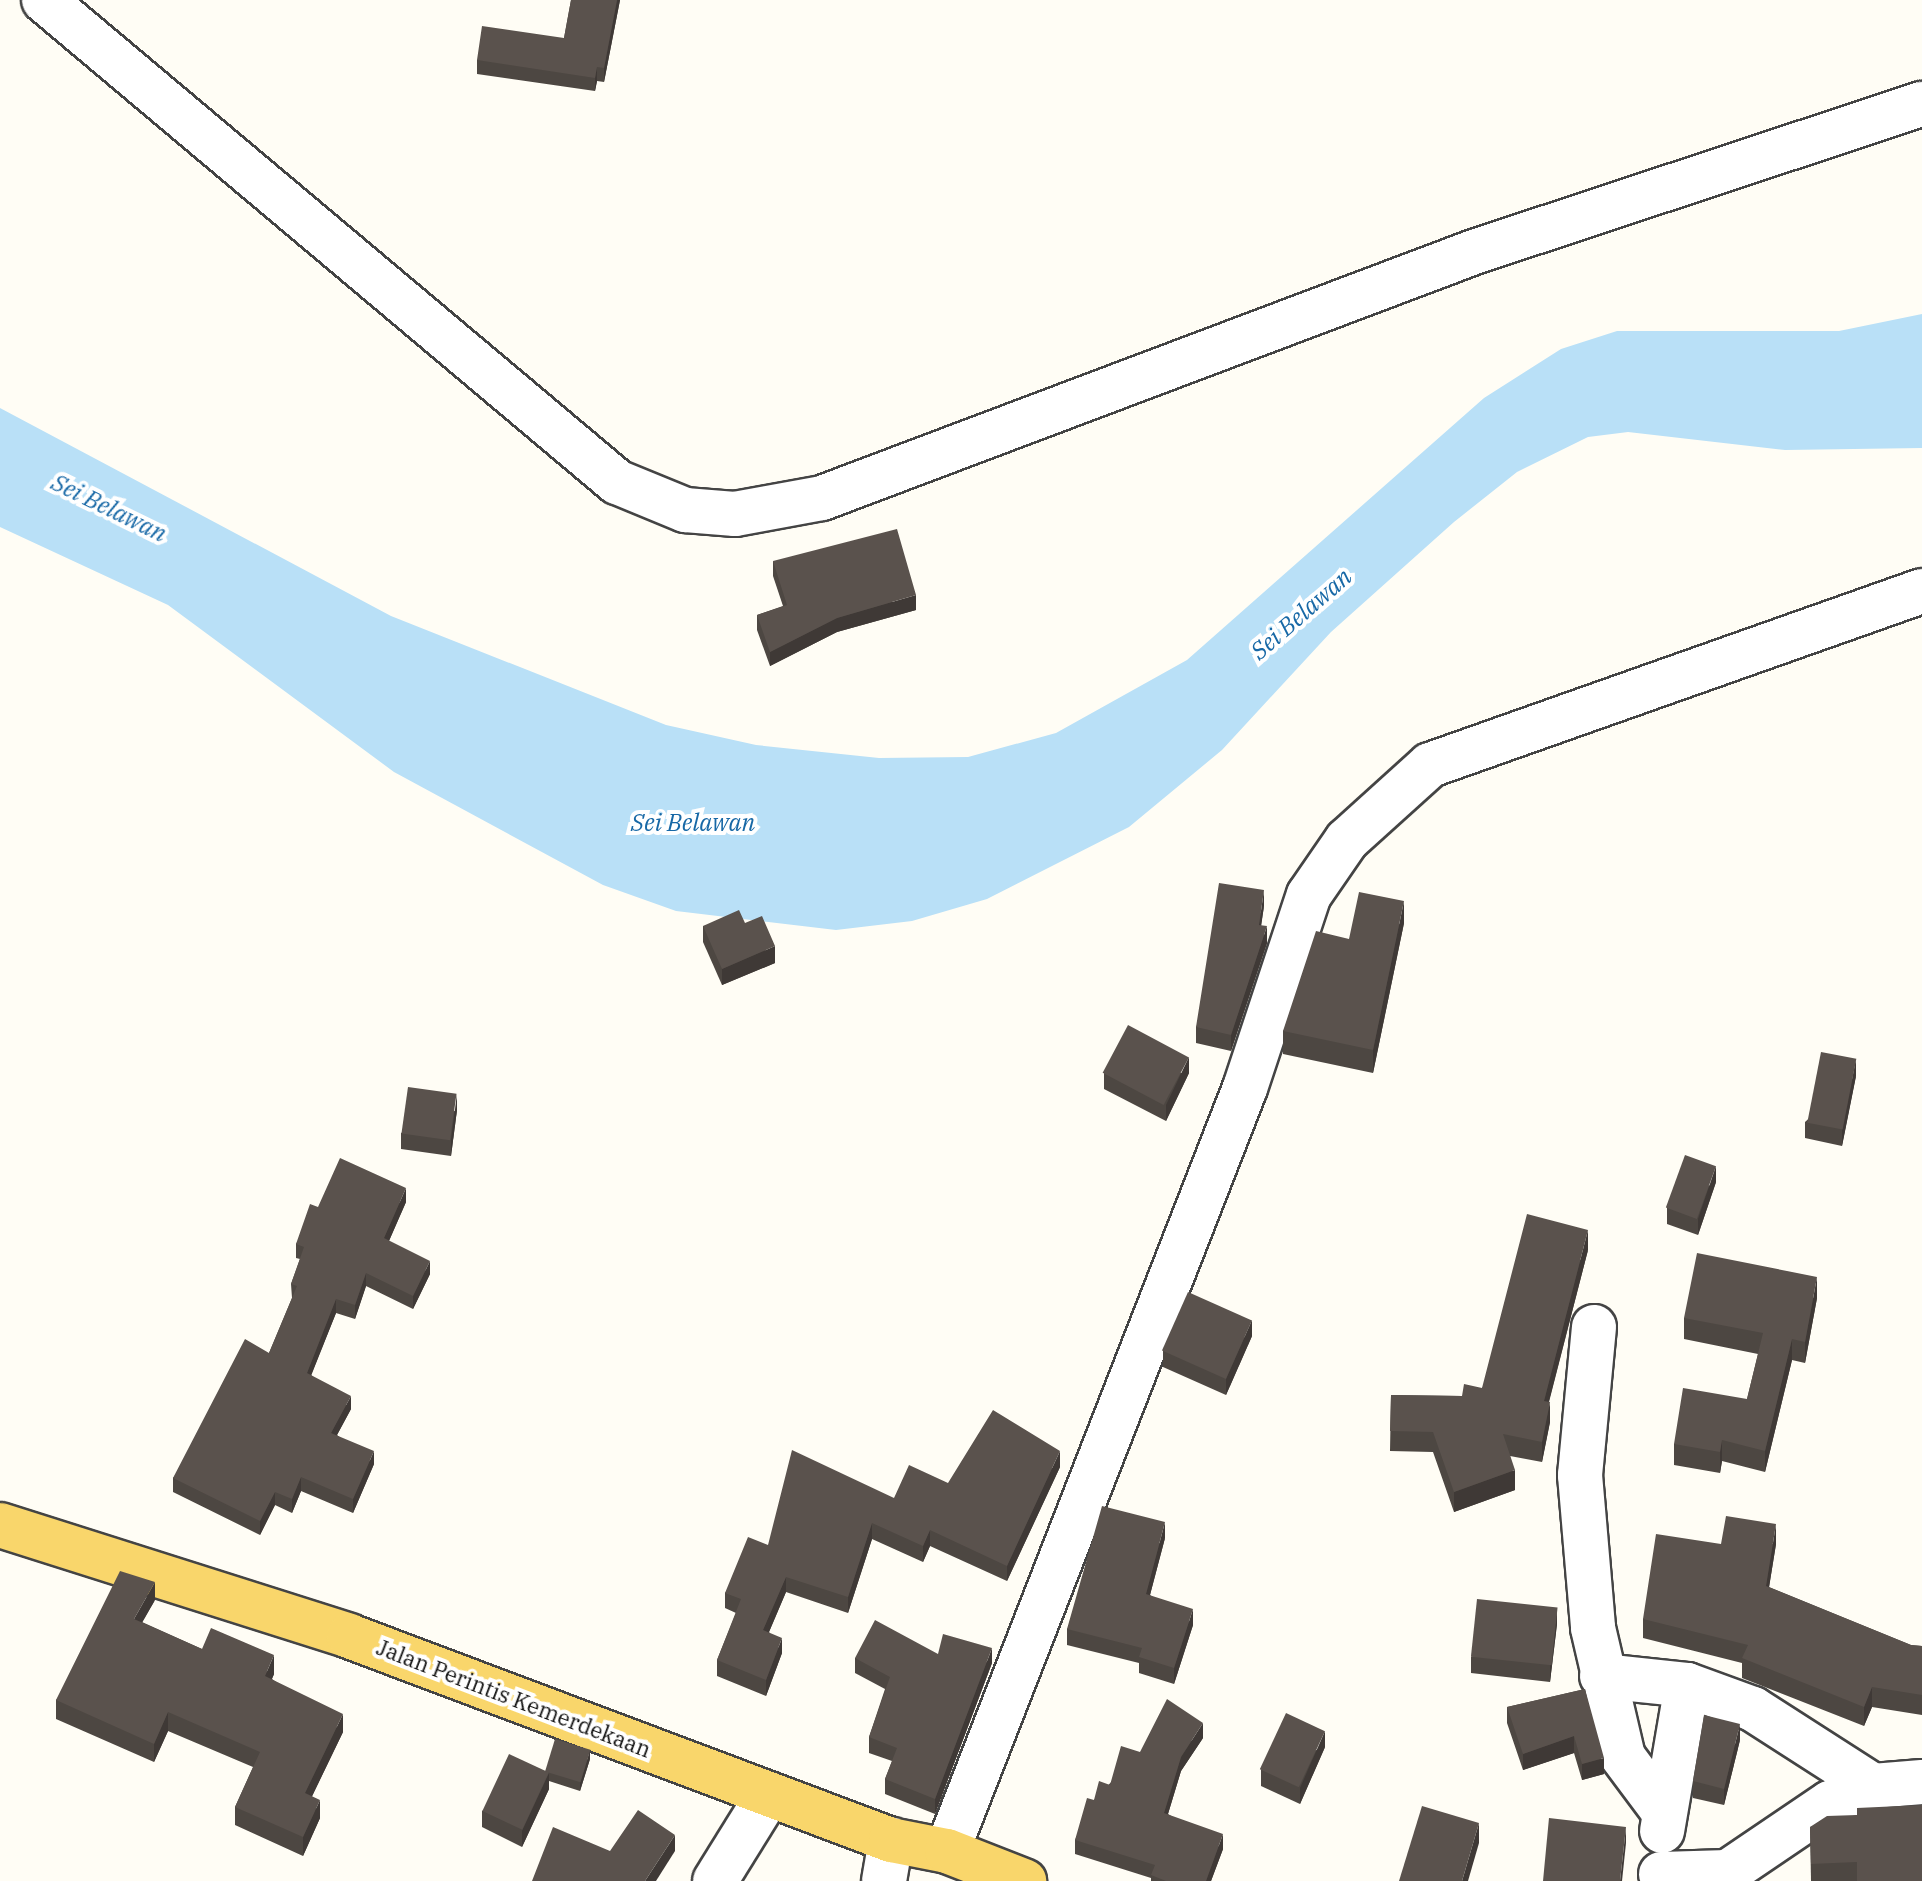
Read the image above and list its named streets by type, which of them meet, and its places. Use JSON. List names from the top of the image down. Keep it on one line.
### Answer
{"streets":{"main road":["Jalan Perintis Kemerdekaan"]},"water":["Sei Belawan"]}
